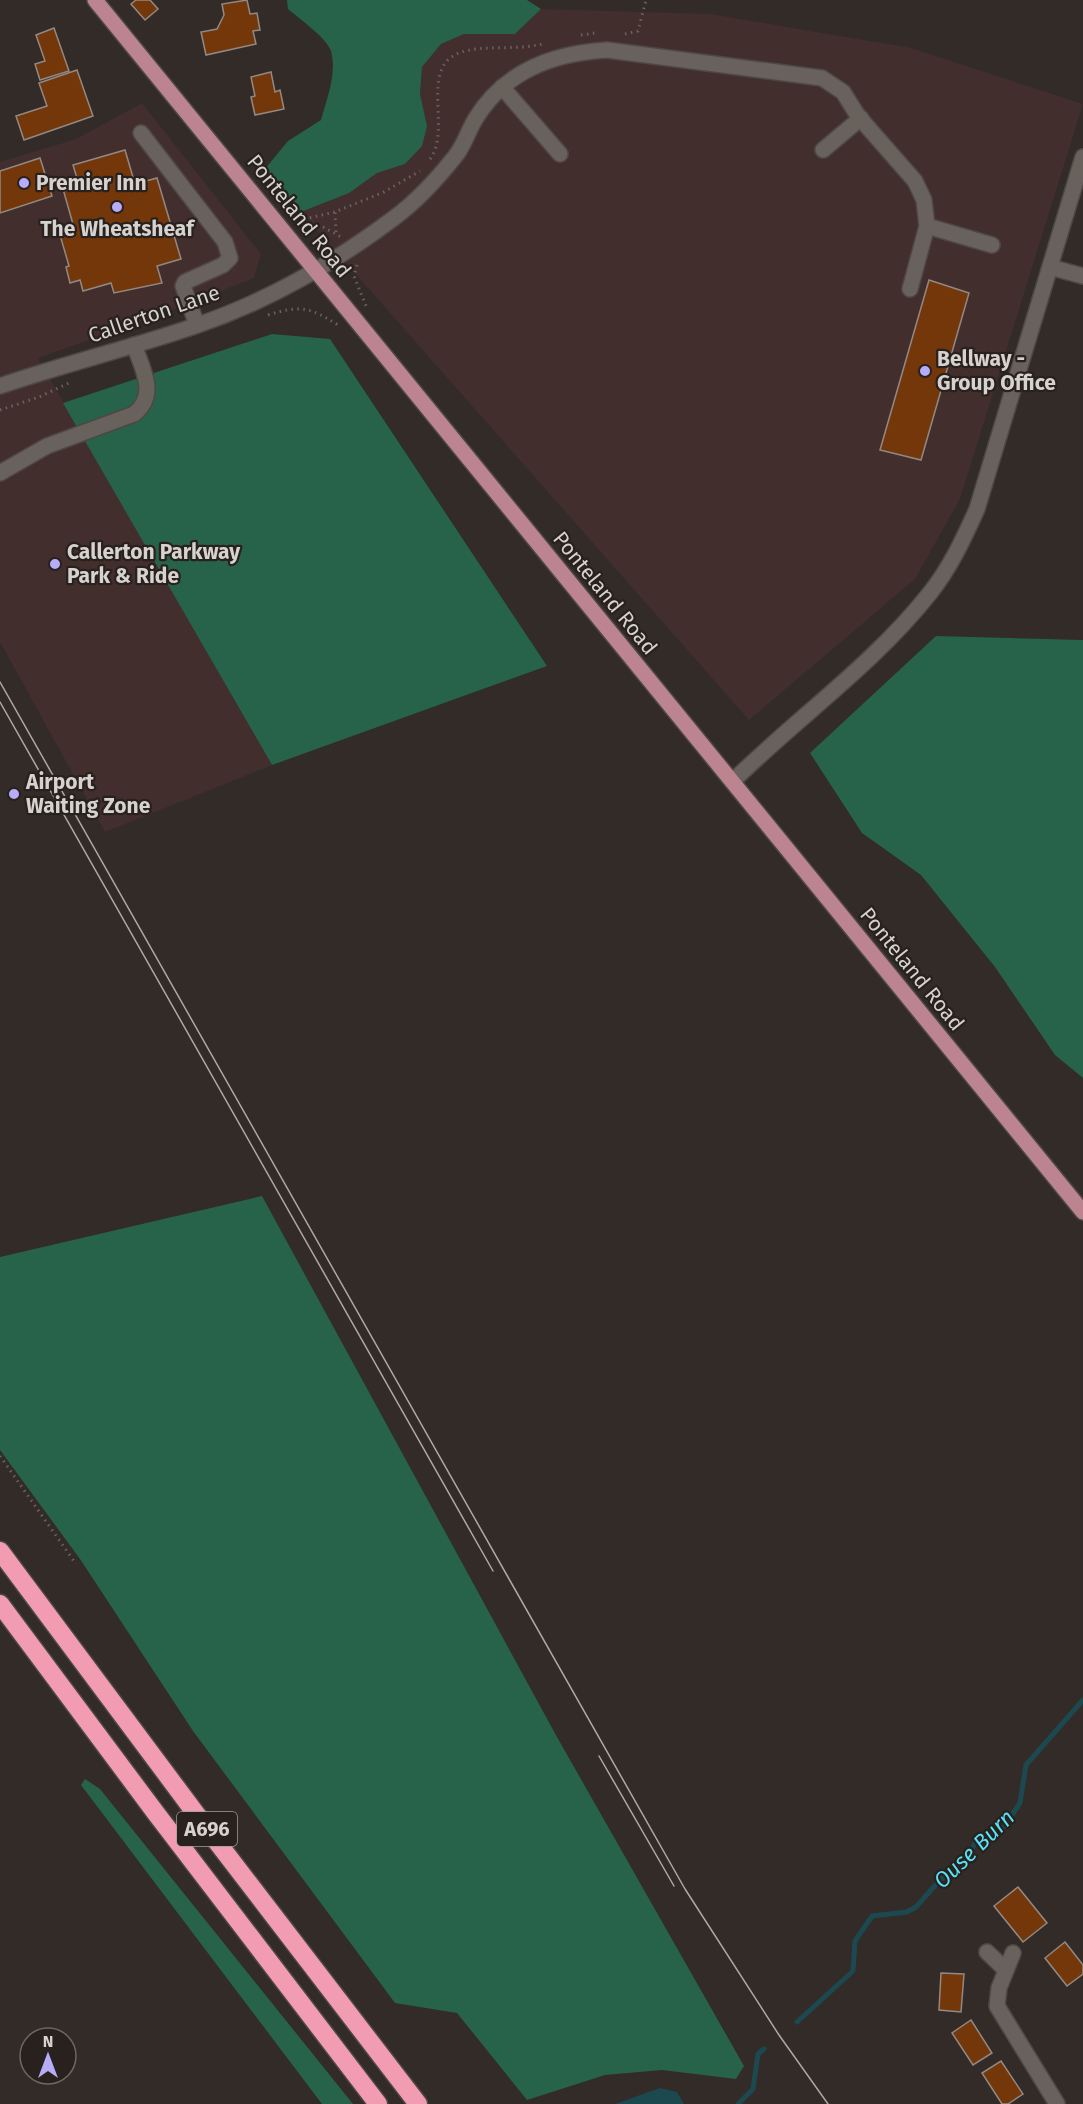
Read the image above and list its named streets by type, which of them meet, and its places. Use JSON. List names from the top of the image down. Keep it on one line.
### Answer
{"streets":{"highway":["A696"],"main road":["Ponteland Road"],"street":["Callerton Lane"]},"crossings":[["Ponteland Road","Callerton Lane"]],"water":["Ouse Burn"],"places":["Premier Inn","The Wheatsheaf","Bellway - Group Office","Callerton Parkway Park & Ride","Airport Waiting Zone"],"north":"top"}
